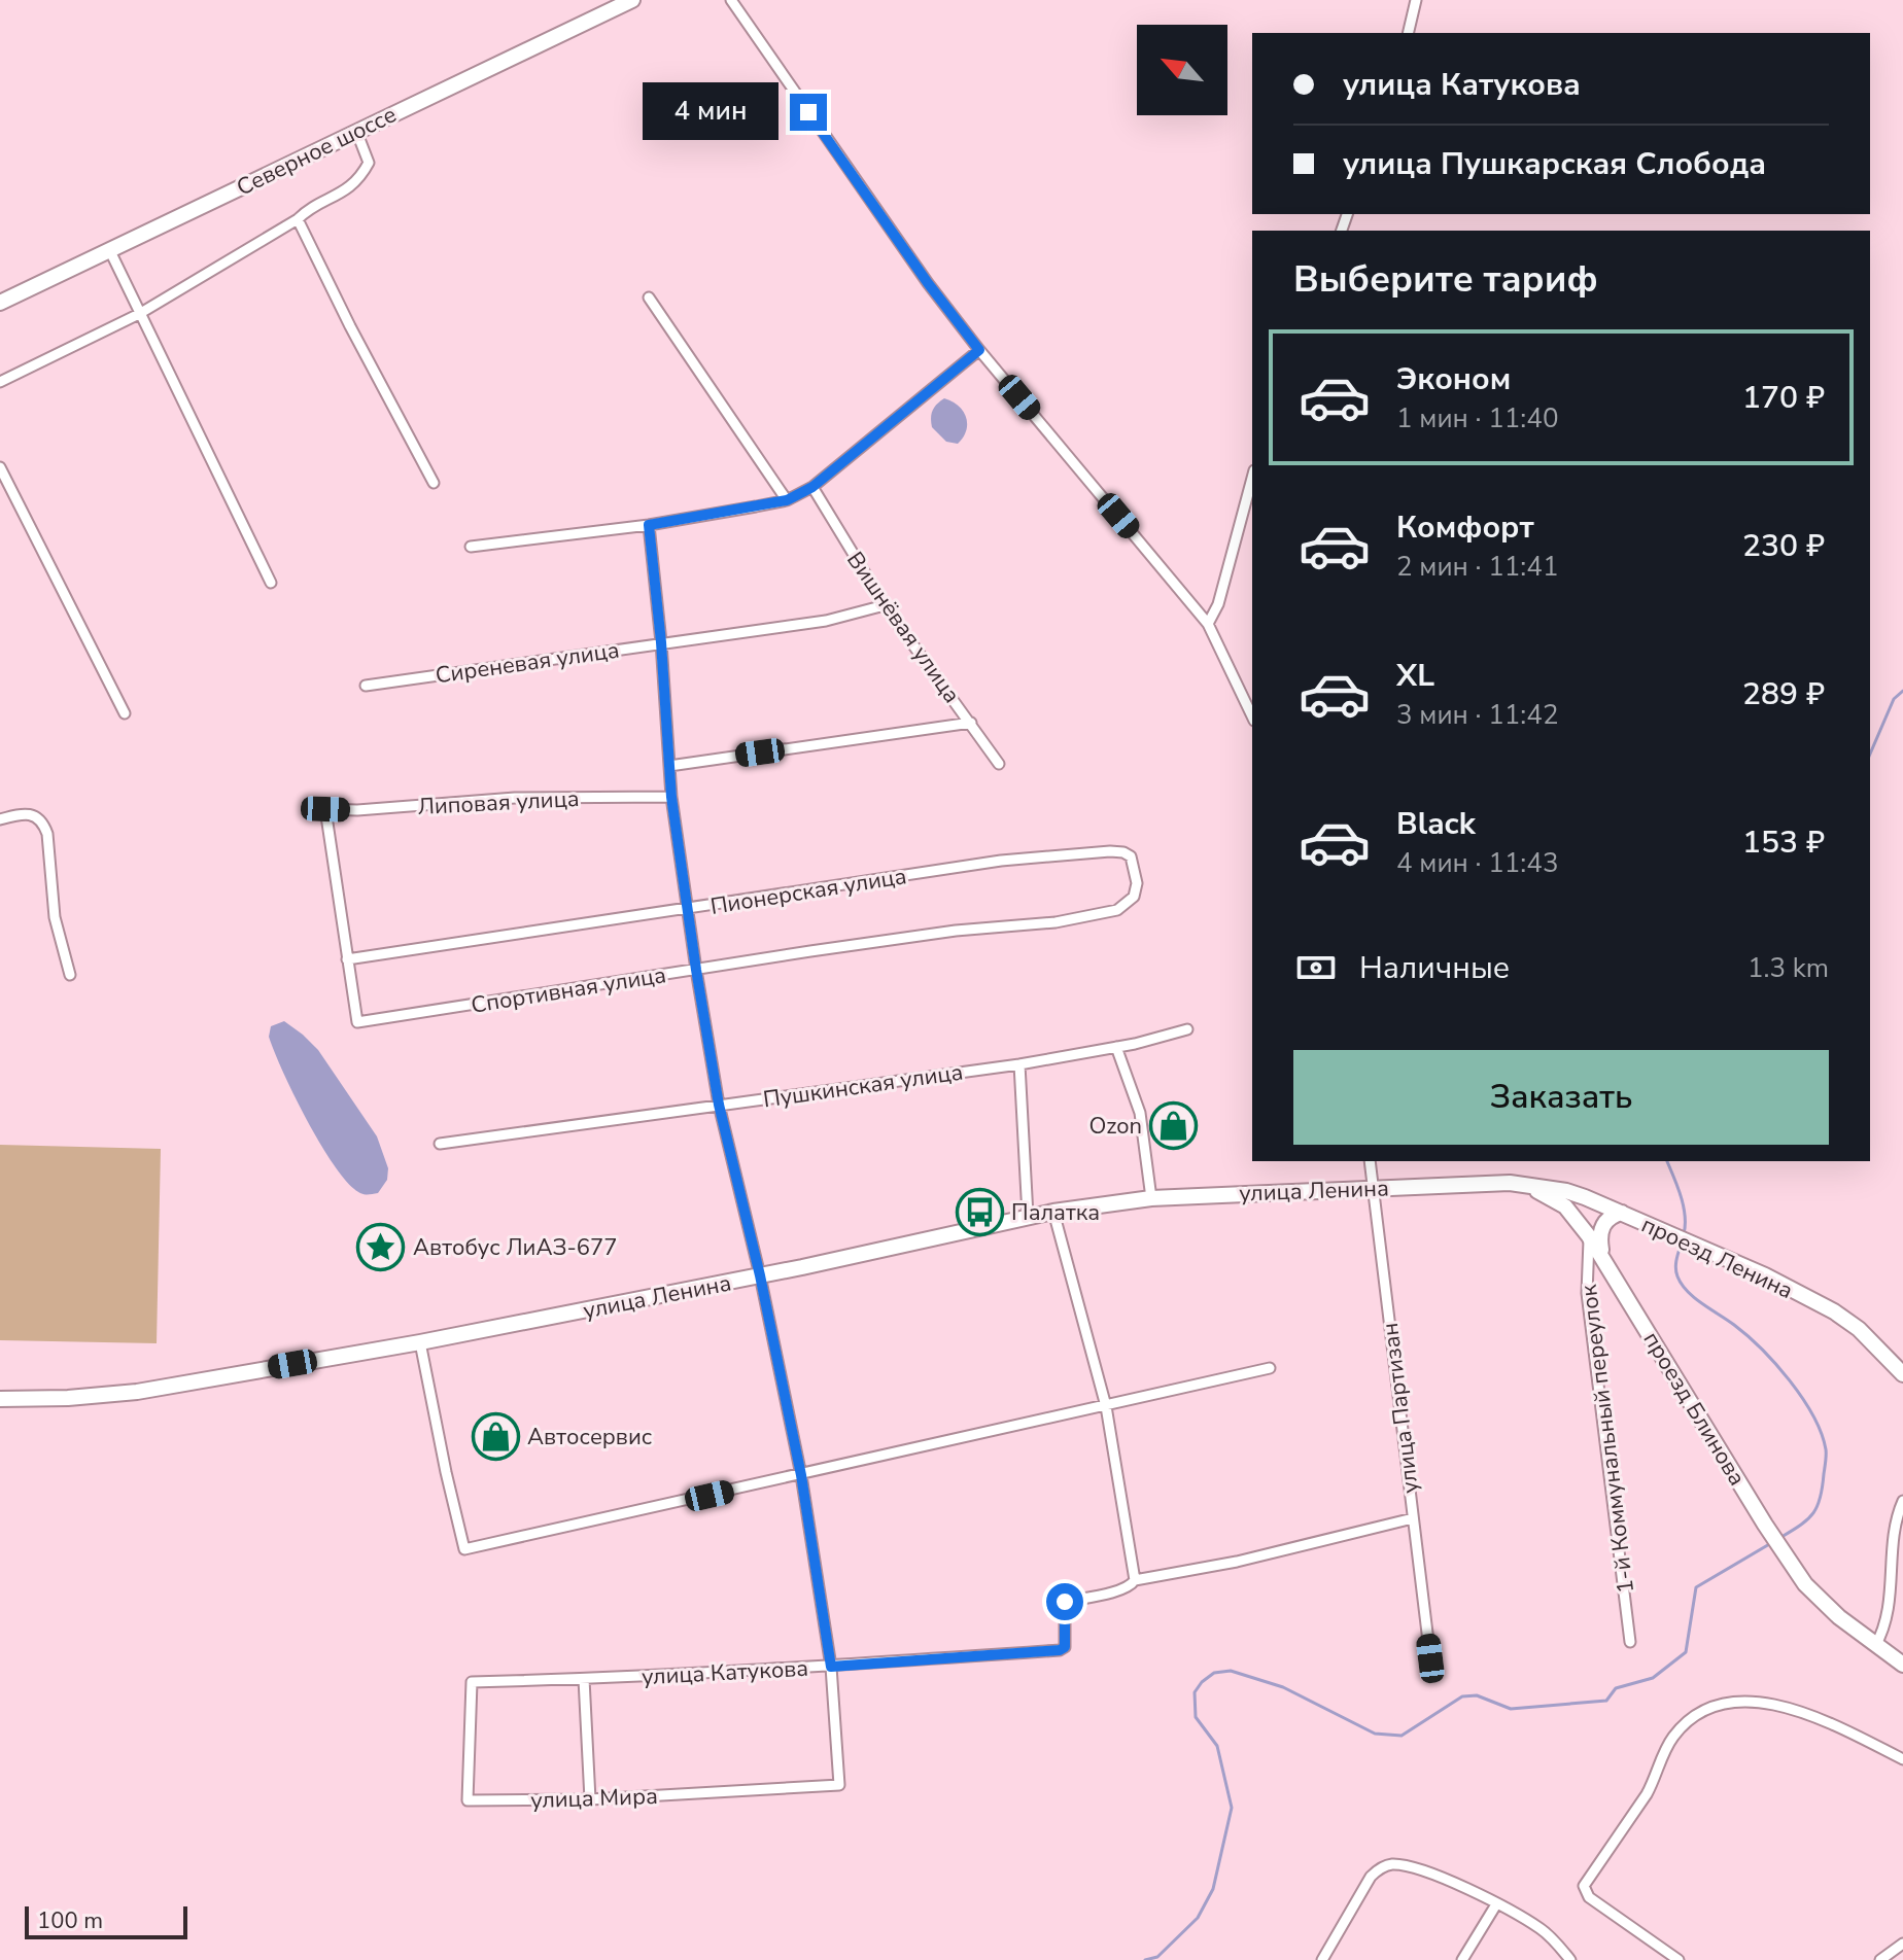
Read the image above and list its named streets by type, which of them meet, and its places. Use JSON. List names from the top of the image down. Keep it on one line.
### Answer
{"streets":{"main road":["Северное шоссе","улица Ленина","проезд Ленина","проезд Блинова"],"street":["Вишнёвая улица","Сиреневая улица","Липовая улица","Пионерская улица","Спортивная улица","Пушкинская улица","улица Партизан","1-й Коммунальный переулок","улица Катукова","улица Мира"]},"crossings":[["Вишнёвая улица","Сиреневая улица"],["Липовая улица","Спортивная улица"],["Пионерская улица","Спортивная улица"],["улица Ленина","проезд Ленина"],["улица Ленина","улица Партизан"],["улица Ленина","проезд Блинова"],["проезд Ленина","проезд Блинова"],["улица Партизан","улица Катукова"],["проезд Блинова","1-й Коммунальный переулок"],["улица Катукова","улица Мира"]],"places":{"shop":["Ozon","Автосервис"],"bus stop":["Палатка"],"place":["Автобус ЛиАЗ-677"]},"scale_bar":"100 m","north":"top left","page":{"banner":["улица Катукова","улица Пушкарская Слобода"],"bubble":"4 мин","heading":"Выберите тариф","list":[{"name":"Эконом","note":"1 мин · 11:40","value":"170 ₽"},{"name":"Комфорт","note":"2 мин · 11:41","value":"230 ₽"},{"name":"XL","note":"3 мин · 11:42","value":"289 ₽"},{"name":"Black","note":"4 мин · 11:43","value":"153 ₽"}],"pay":["Наличные","1.3 km"],"buttons":"Заказать","scale":"100 m"}}
